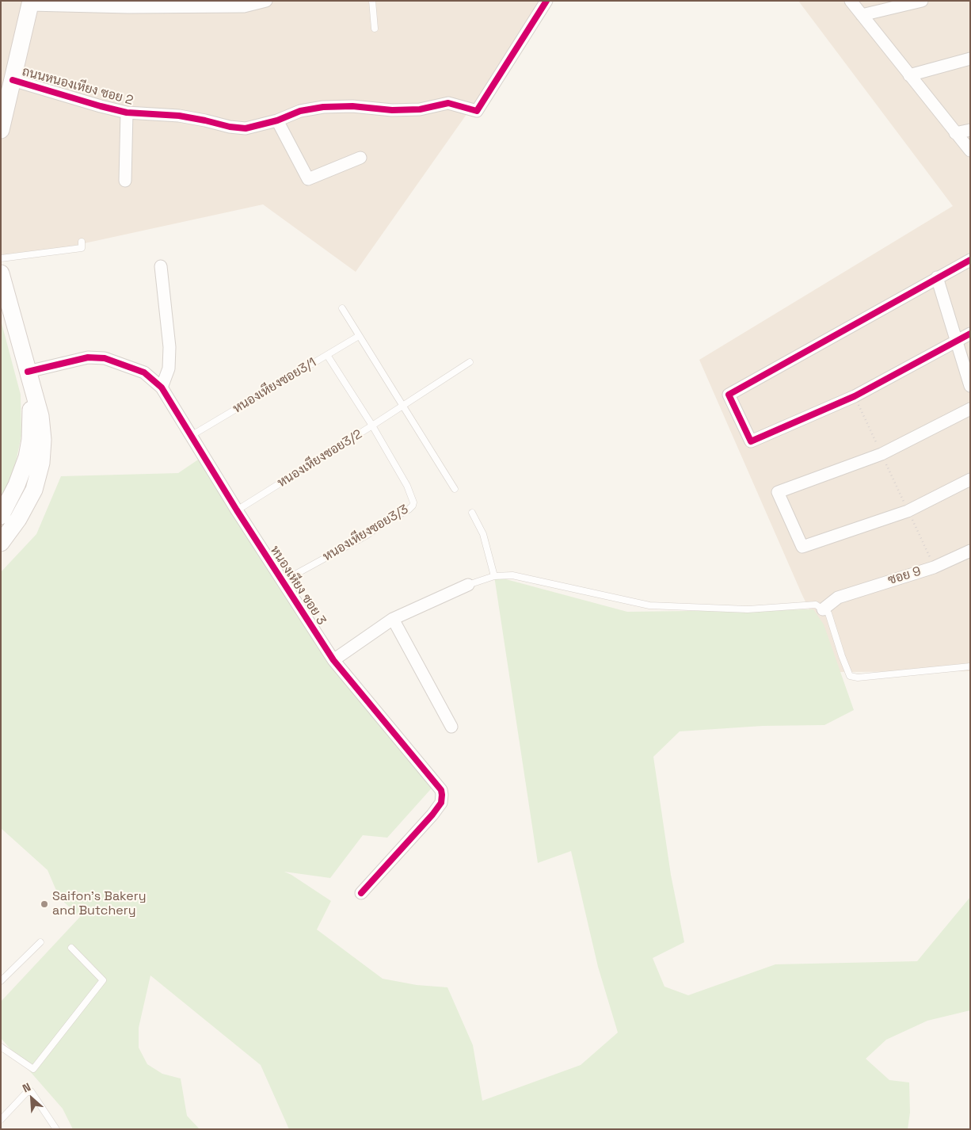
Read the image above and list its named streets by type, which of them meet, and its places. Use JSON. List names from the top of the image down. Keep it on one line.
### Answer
{"streets":{"street":["ถนนหนองเหียง ซอย 2","ซอย 9","หนองเหียง ซอย 3"],"lane":["หนองเหียงซอย3/1","หนองเหียงซอย3/2","หนองเหียงซอย3/3"]},"crossings":[["หนองเหียงซอย3/1","หนองเหียง ซอย 3"],["หนองเหียงซอย3/2","หนองเหียงซอย3/3"],["หนองเหียงซอย3/2","หนองเหียง ซอย 3"],["หนองเหียงซอย3/3","หนองเหียง ซอย 3"]],"places":["Saifon's Bakery and Butchery"],"north":"top left"}
